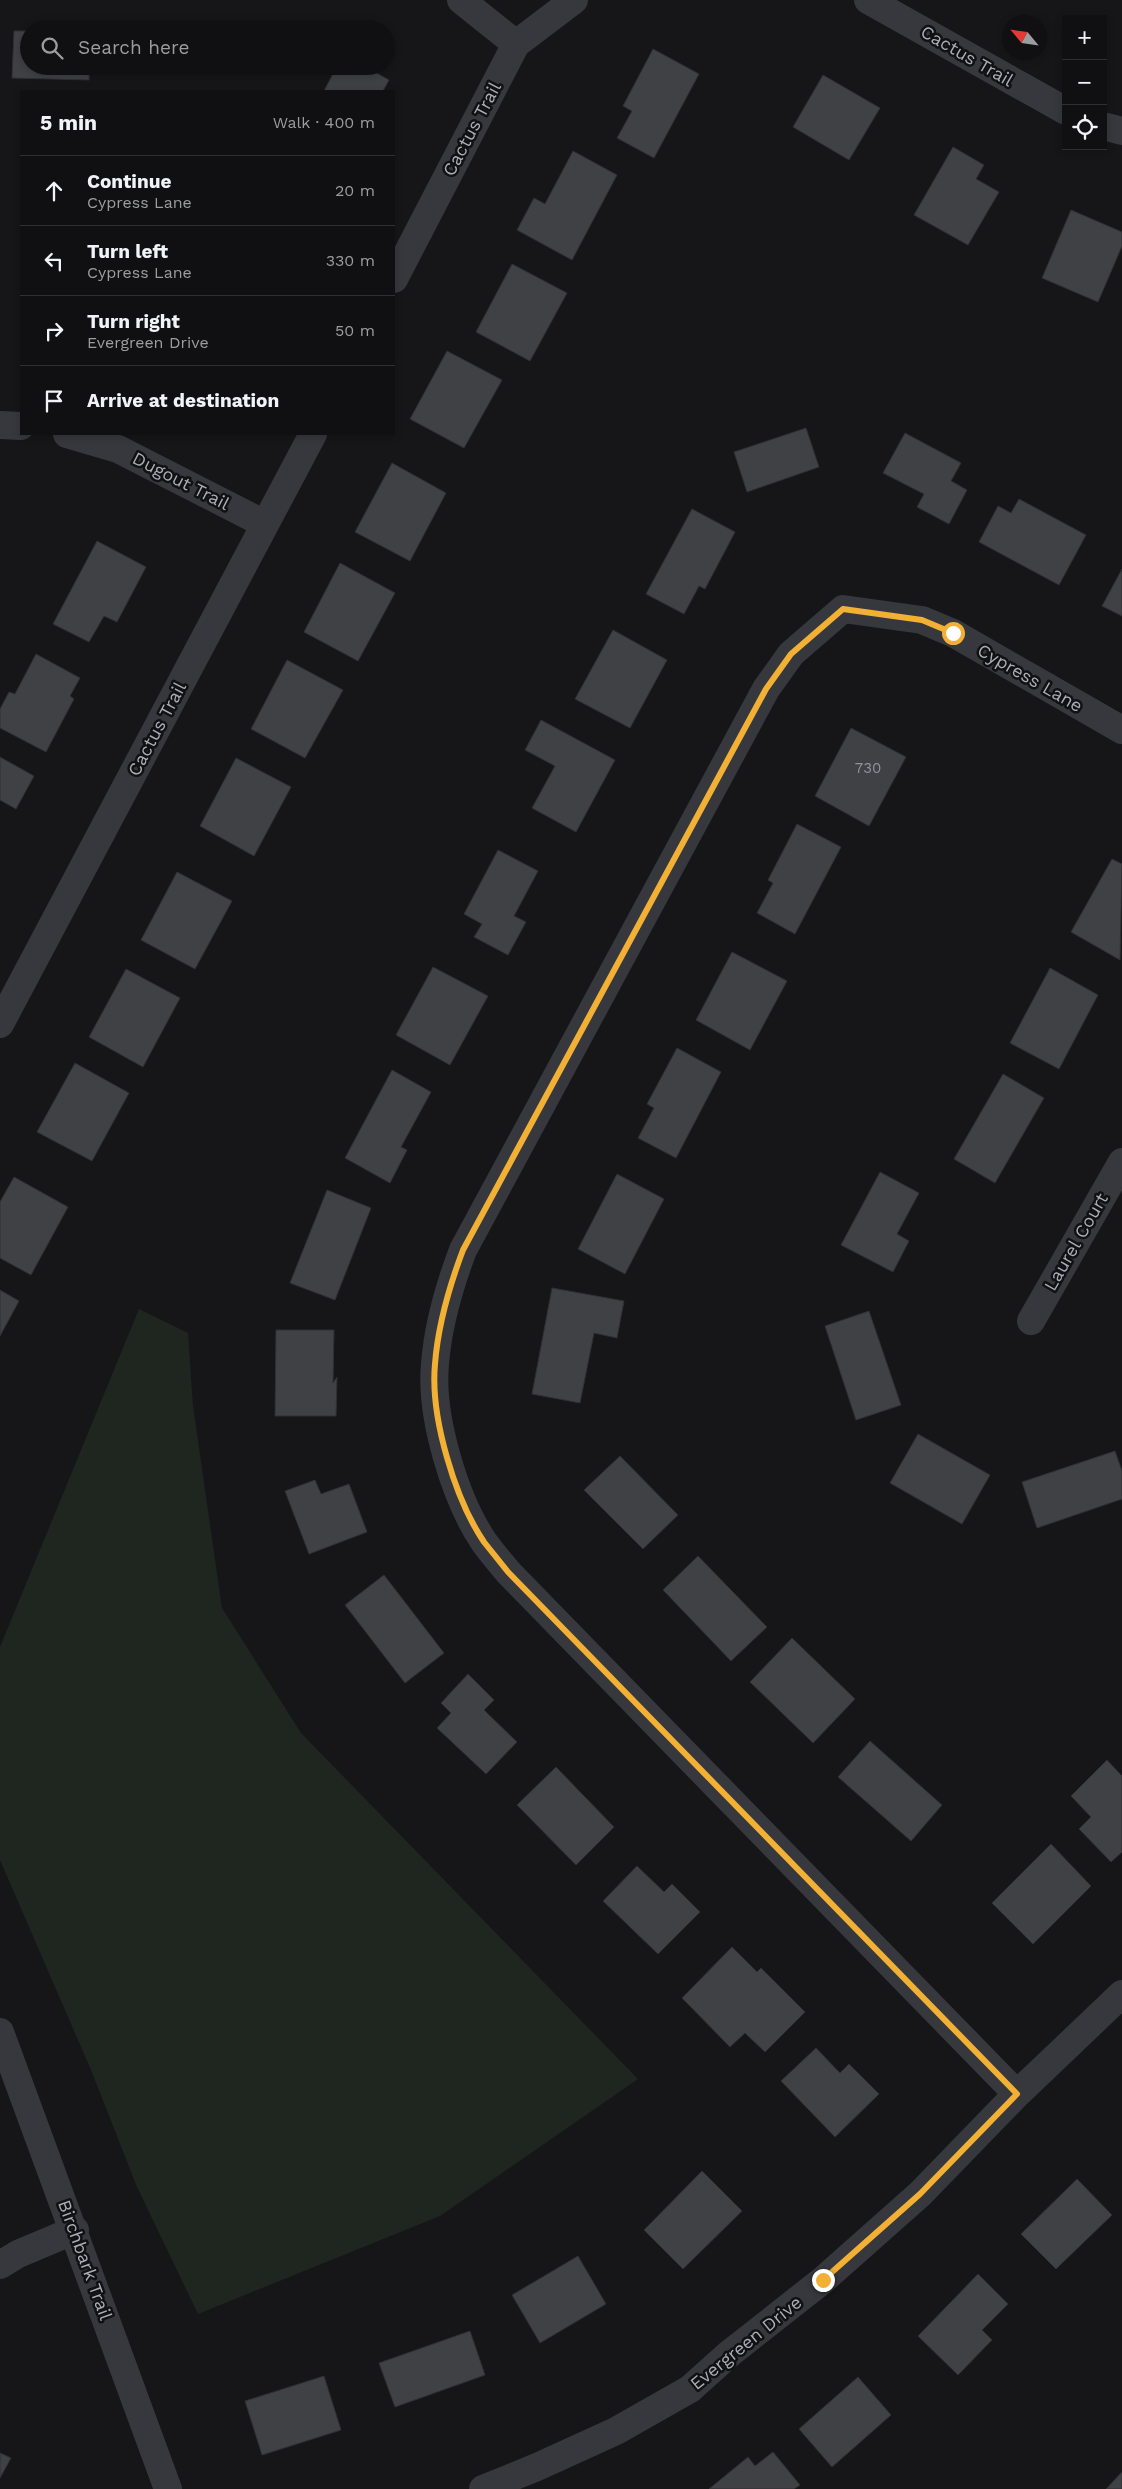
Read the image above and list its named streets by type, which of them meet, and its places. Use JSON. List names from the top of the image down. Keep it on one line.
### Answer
{"streets":{"street":["Cactus Trail","Dugout Trail","Cypress Lane","Laurel Court","Birchbark Trail","Evergreen Drive"]},"crossings":[["Cactus Trail","Dugout Trail"],["Cypress Lane","Evergreen Drive"]],"house_numbers":["730"],"north":"top left","page":{"map_buttons":["+","−"],"search":"Search here","heading":["5 min","Walk · 400 m"],"list":[["Continue","Cypress Lane","20 m"],["Turn left","Cypress Lane","330 m"],["Turn right","Evergreen Drive","50 m"],"Arrive at destination"]}}
